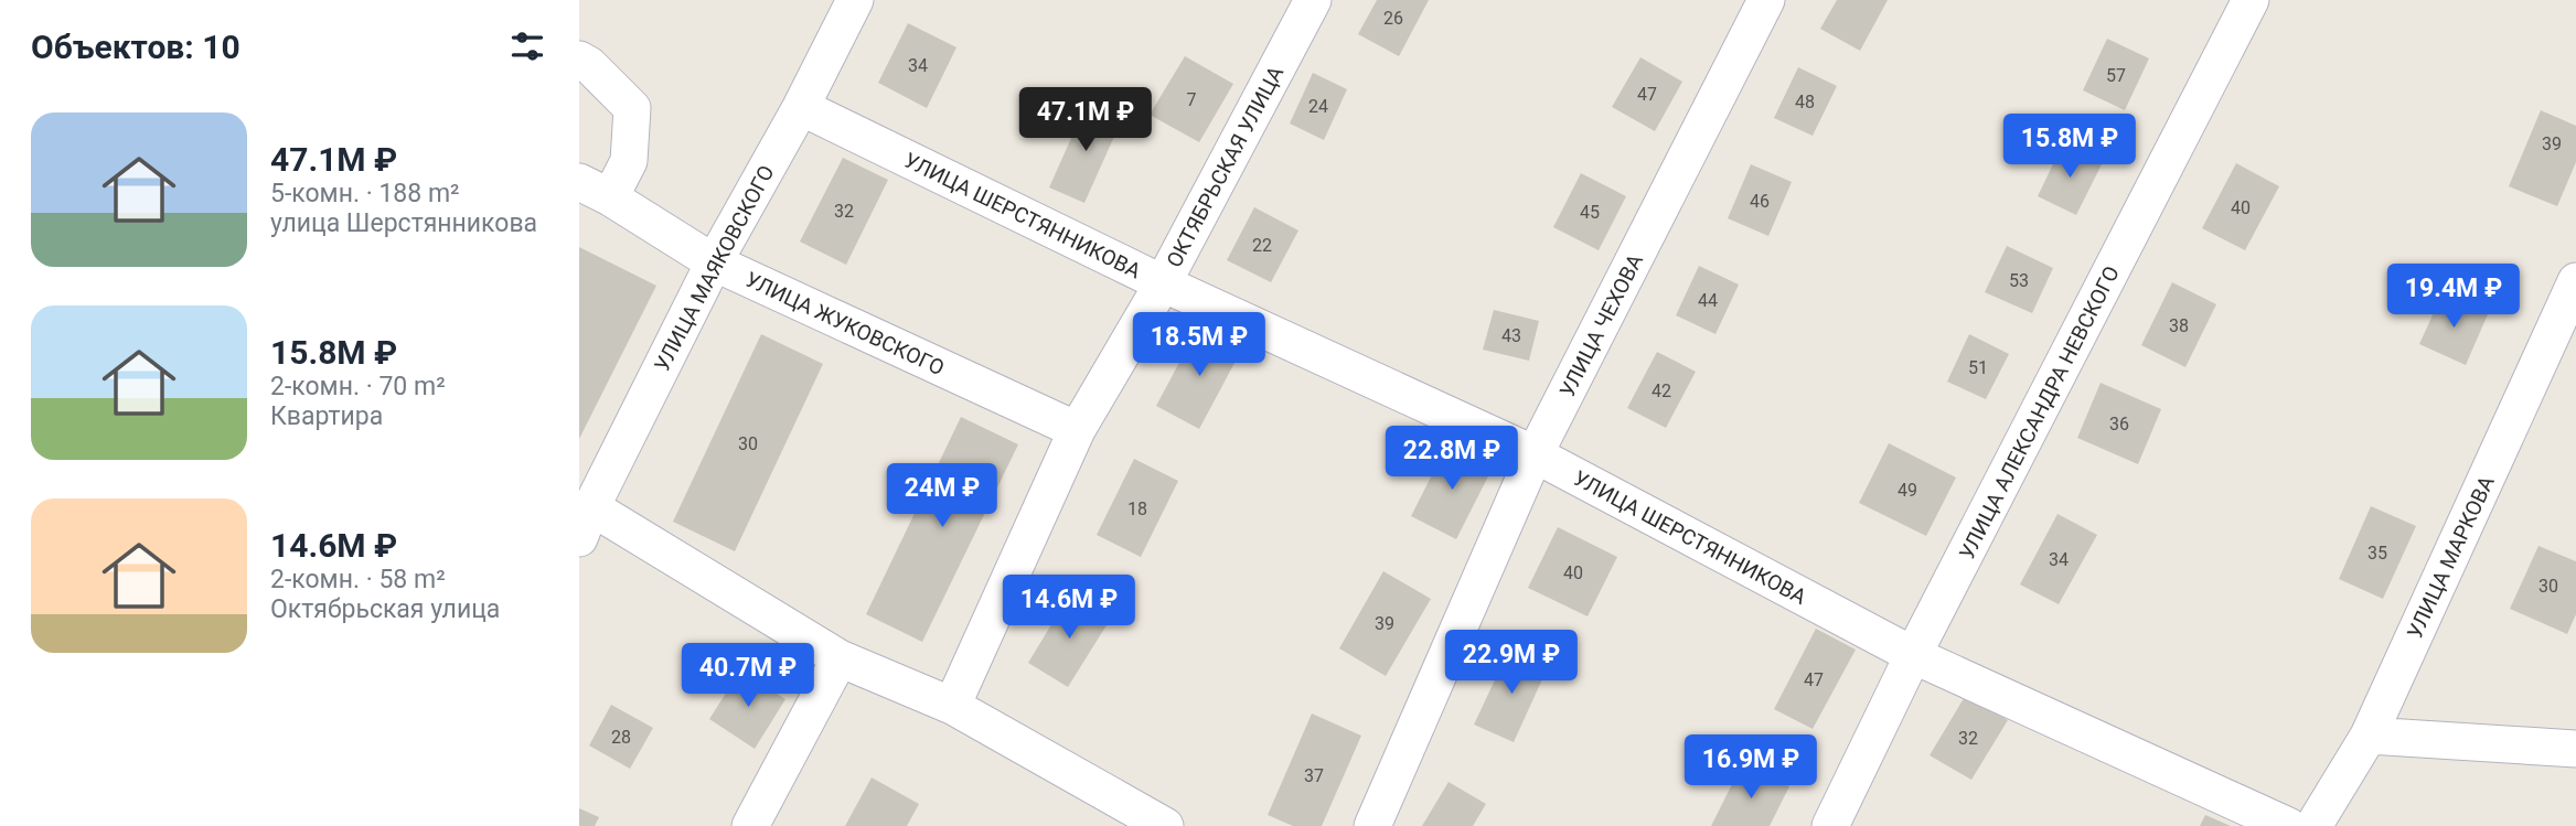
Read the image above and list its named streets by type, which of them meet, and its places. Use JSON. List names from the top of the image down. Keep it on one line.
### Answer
{"streets":{"street":["ОКТЯБРЬСКАЯ УЛИЦА","УЛИЦА ШЕРСТЯННИКОВА","УЛИЦА МАЯКОВСКОГО","УЛИЦА ЖУКОВСКОГО","УЛИЦА ЧЕХОВА","УЛИЦА АЛЕКСАНДРА НЕВСКОГО","УЛИЦА МАРКОВА"]},"crossings":[["ОКТЯБРЬСКАЯ УЛИЦА","УЛИЦА ШЕРСТЯННИКОВА"],["ОКТЯБРЬСКАЯ УЛИЦА","УЛИЦА ЖУКОВСКОГО"],["УЛИЦА ШЕРСТЯННИКОВА","УЛИЦА МАЯКОВСКОГО"],["УЛИЦА ШЕРСТЯННИКОВА","УЛИЦА ЧЕХОВА"],["УЛИЦА ШЕРСТЯННИКОВА","УЛИЦА АЛЕКСАНДРА НЕВСКОГО"],["УЛИЦА МАЯКОВСКОГО","УЛИЦА ЖУКОВСКОГО"]],"house_numbers":["26","34","57","47","7","48","24","39","46","40","32","45","22","53","44","38","43","51","42","36","30","49","18","35","34","40","30","39","47","28","32","37"],"page":{"heading":"Объектов: 10","price":["47.1M ₽","15.8M ₽","19.4M ₽","18.5M ₽","22.8M ₽","24M ₽","14.6M ₽","22.9M ₽","40.7M ₽","16.9M ₽"],"list":[{"name":"47.1M ₽","note":"5-комн. · 188 m² · улица Шерстянникова"},{"name":"15.8M ₽","note":"2-комн. · 70 m² · Квартира"},{"name":"14.6M ₽","note":"2-комн. · 58 m² · Октябрьская улица"}]}}
